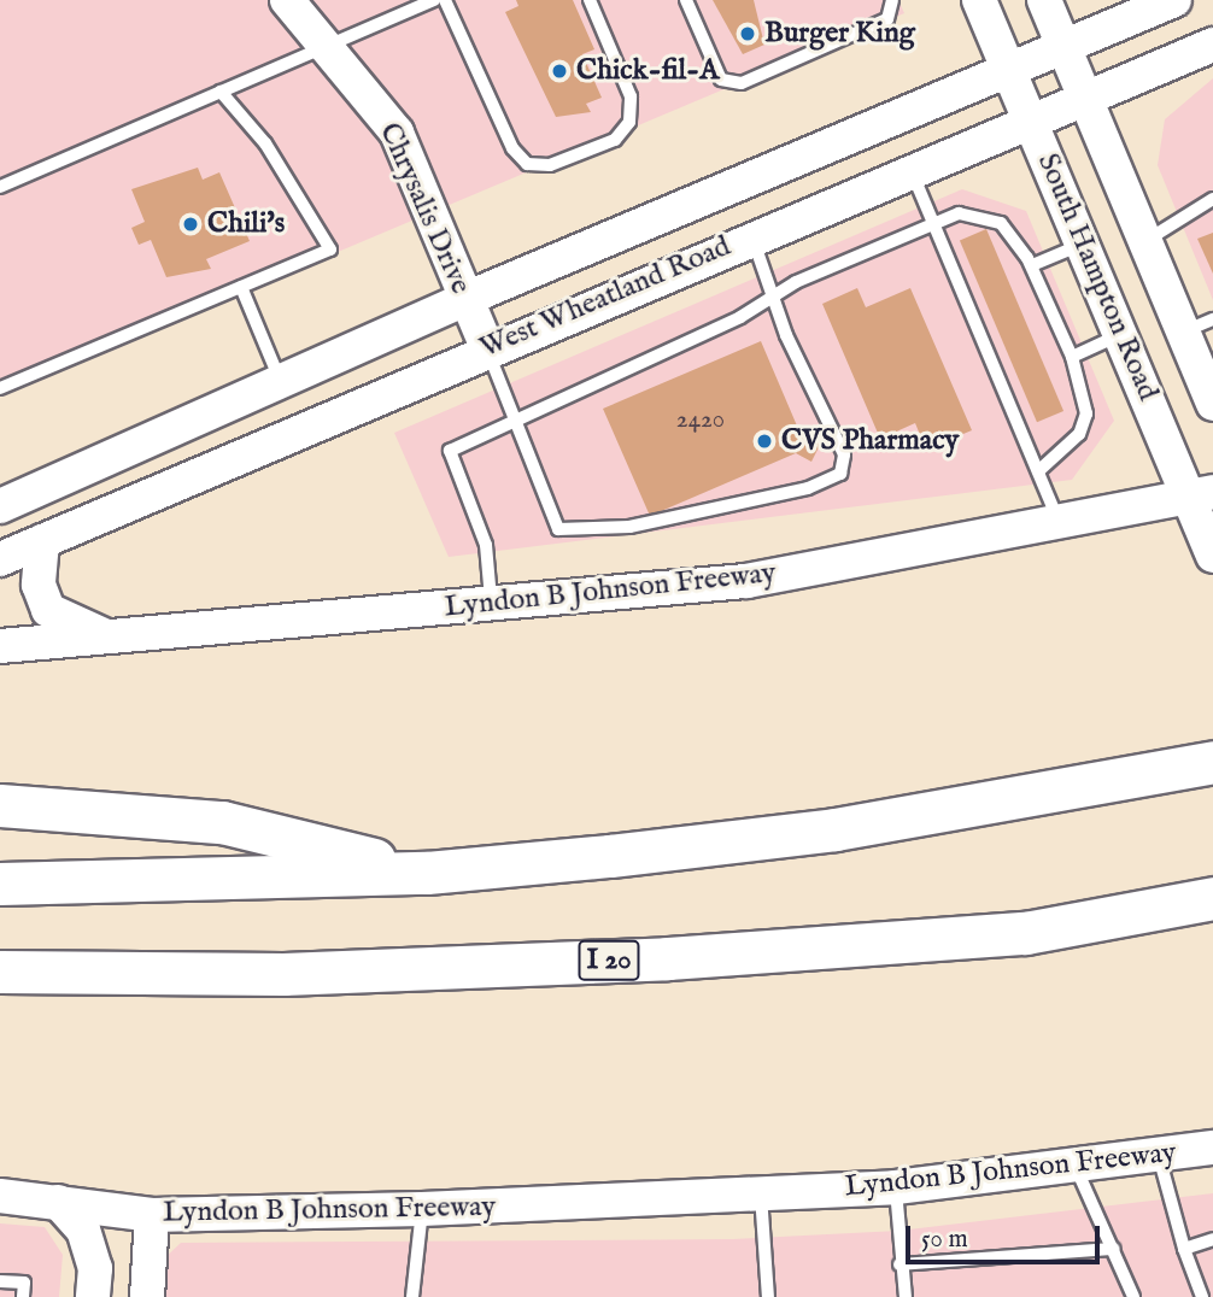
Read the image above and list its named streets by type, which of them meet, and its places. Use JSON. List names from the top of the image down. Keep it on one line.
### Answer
{"streets":{"highway":["I 20"],"main road":["Chrysalis Drive","South Hampton Road","West Wheatland Road","Lyndon B Johnson Freeway"]},"crossings":[["Chrysalis Drive","West Wheatland Road"],["South Hampton Road","West Wheatland Road"],["South Hampton Road","Lyndon B Johnson Freeway"]],"places":["Burger King","Chick-fil-A","Chili's","CVS Pharmacy"],"house_numbers":["2420"],"scale_bar":"50 m"}
